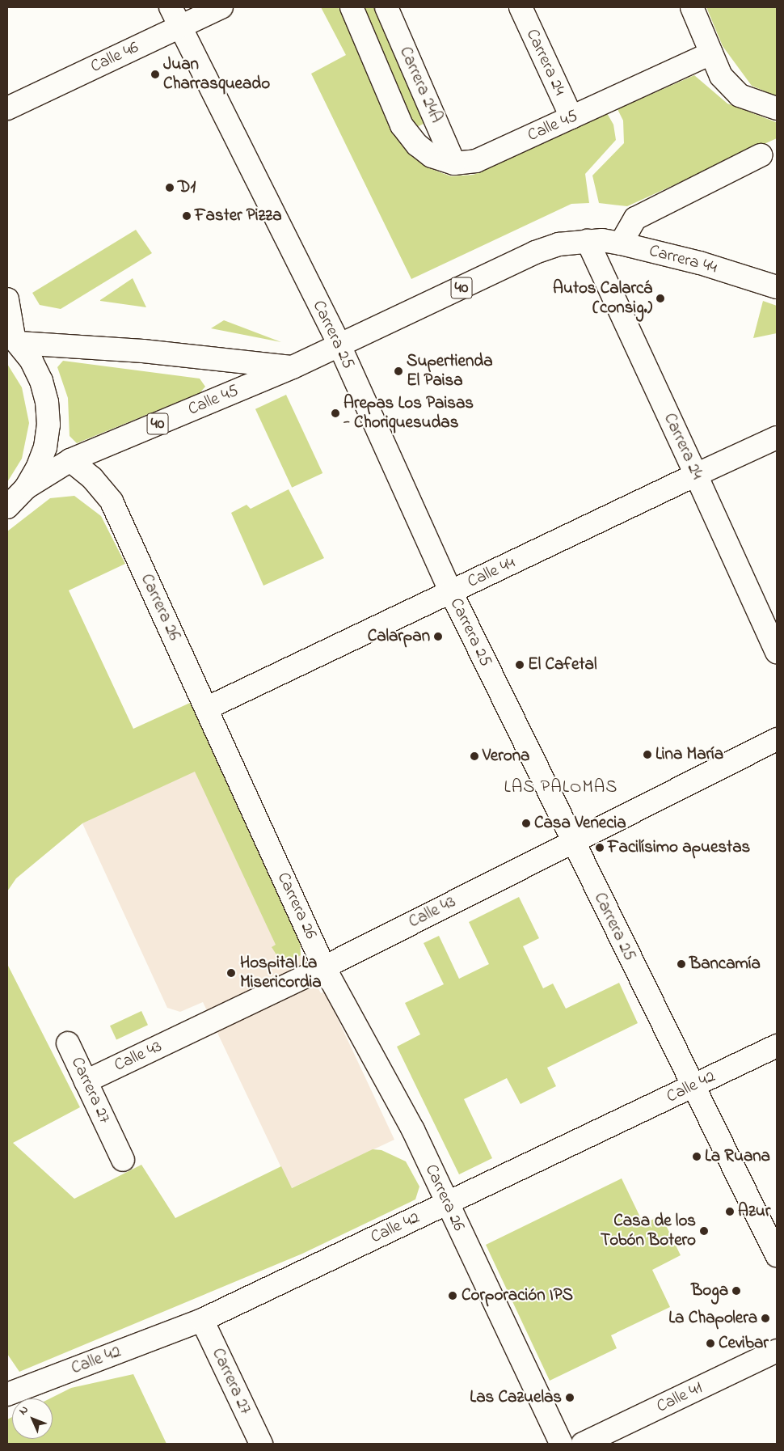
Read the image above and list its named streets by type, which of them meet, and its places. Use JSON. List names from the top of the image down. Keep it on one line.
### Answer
{"streets":{"main road":["Calle 46","Carrera 24","Carrera 24A","Calle 45","Carrera 44","40","Carrera 25","Calle 44","Carrera 26","Calle 43","Calle 42","Carrera 27","Calle 41"]},"crossings":[["Calle 46","Carrera 25"],["Carrera 24","Calle 45"],["Carrera 24","Carrera 44"],["Carrera 24","Calle 44"],["Carrera 24A","Calle 45"],["Calle 45","Carrera 44"],["Calle 45","40"],["Calle 45","Carrera 25"],["Calle 45","Carrera 26"],["Carrera 25","Calle 44"],["Carrera 25","Calle 43"],["Carrera 25","Calle 42"],["Calle 44","Carrera 26"],["Carrera 26","Calle 43"],["Carrera 26","Calle 42"],["Calle 43","Carrera 27"],["Calle 42","Carrera 27"]],"districts":["LAS PALOMAS"],"places":["Juan Charrasqueado","D1","Faster Pizza","Autos Calarcá (consig.)","Supertienda El Paisa","Arepas Los Paisas - Choriquesudas","Calarpan","El Cafetal","Lina María","Verona","Casa Venecia","Facilísimo apuestas","Bancamía","Hospital La Misericordia","La Ruana","Azur","Casa de los Tobón Botero","Boga","Corporación IPS","La Chapolera","Cevibar","Las Cazuelas"],"north":"top left"}
